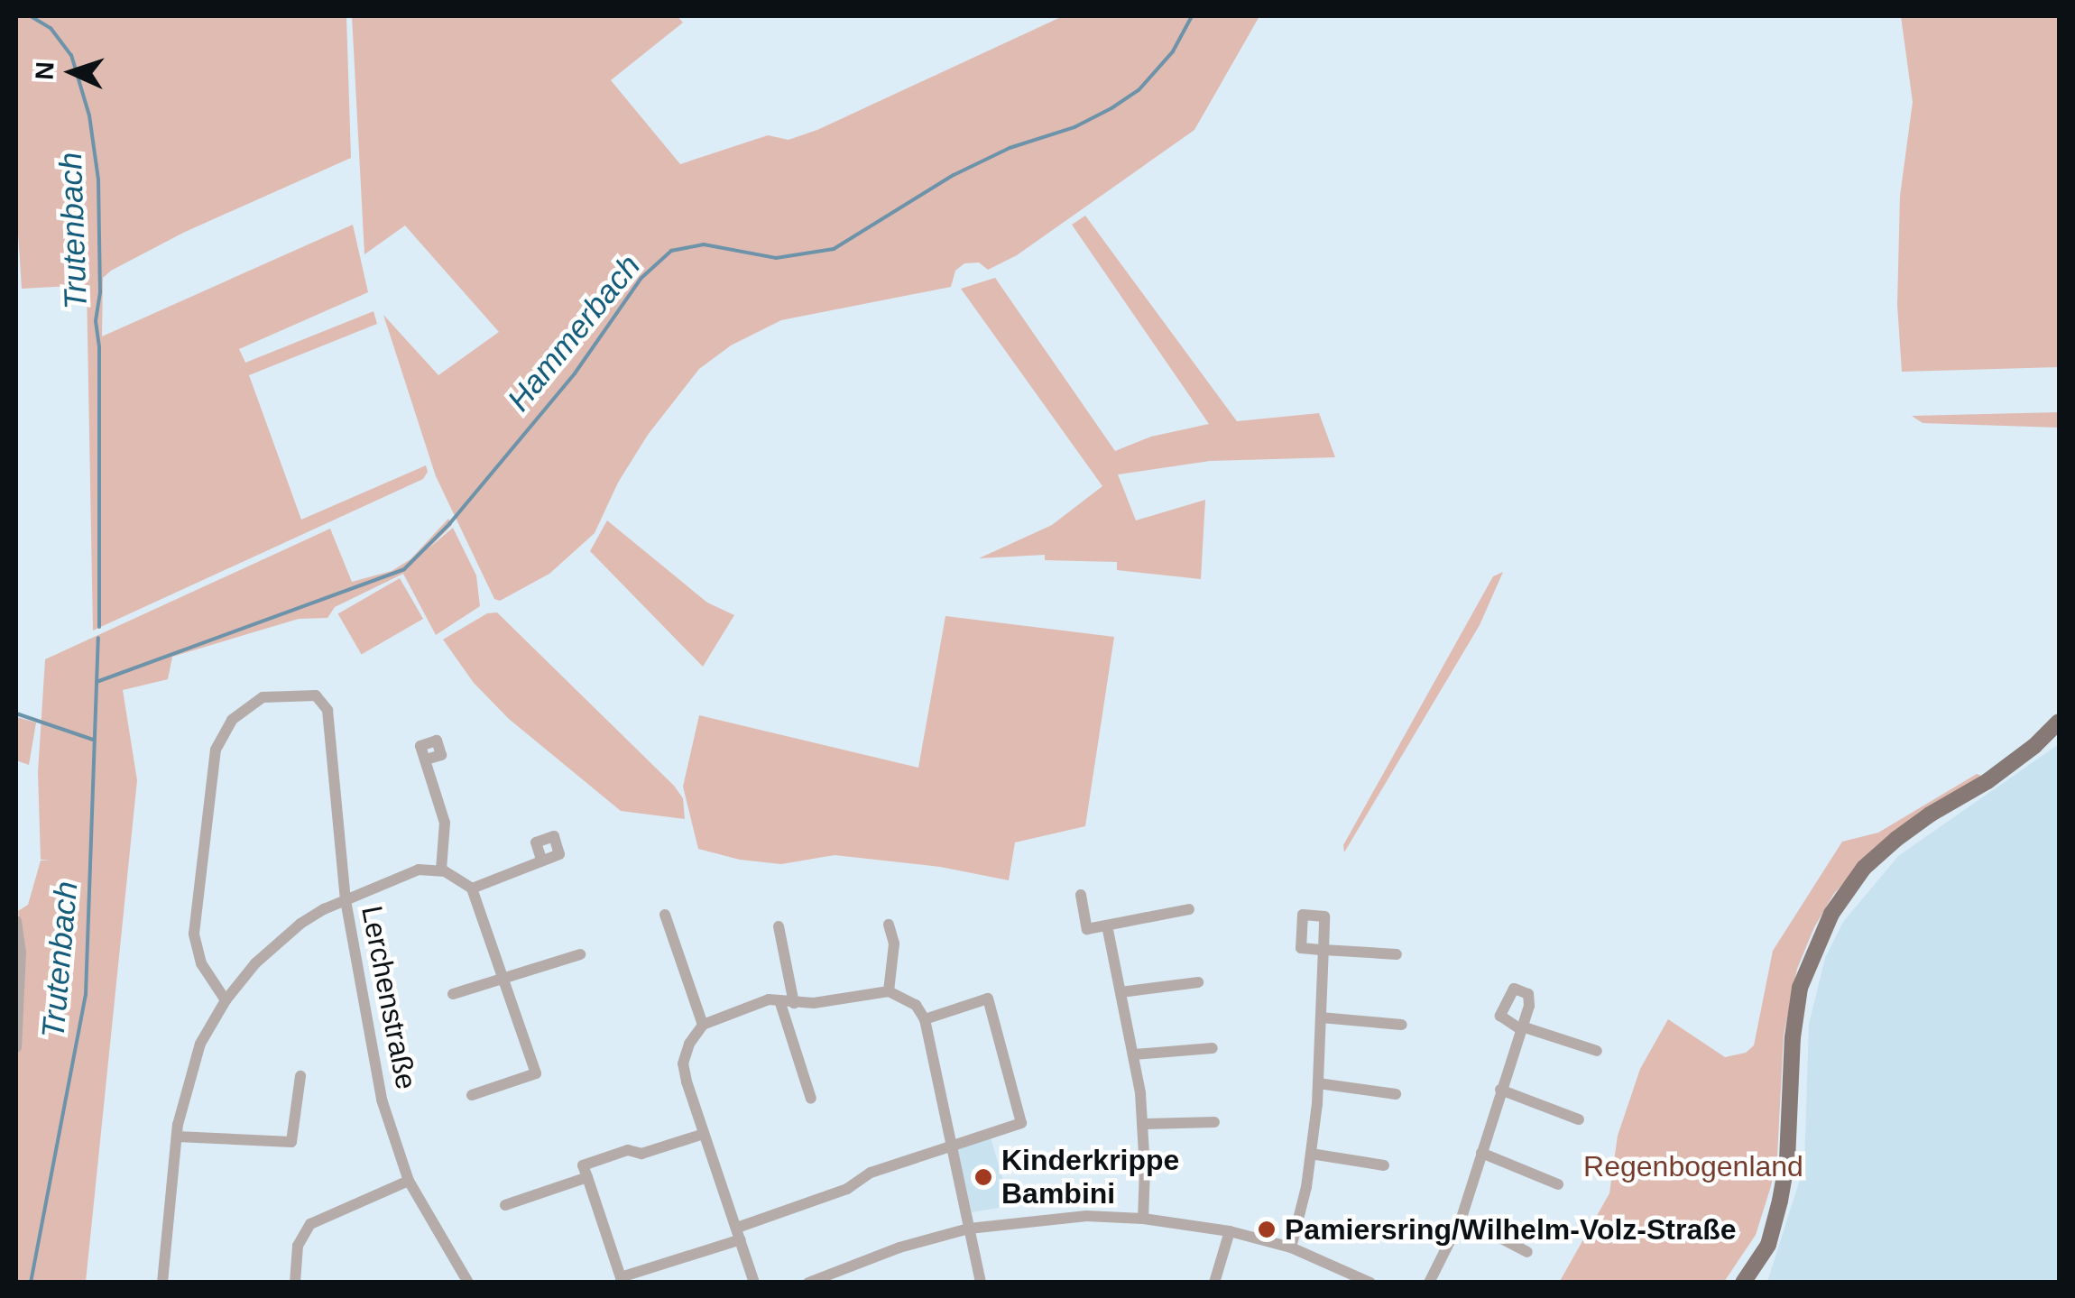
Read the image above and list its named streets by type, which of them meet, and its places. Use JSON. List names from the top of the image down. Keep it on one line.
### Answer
{"streets":{"street":["Lerchenstraße"]},"water":["Trutenbach","Hammerbach"],"parks":["Regenbogenland"],"places":["Kinderkrippe Bambini","Pamiersring/Wilhelm-Volz-Straße"],"north":"left"}
